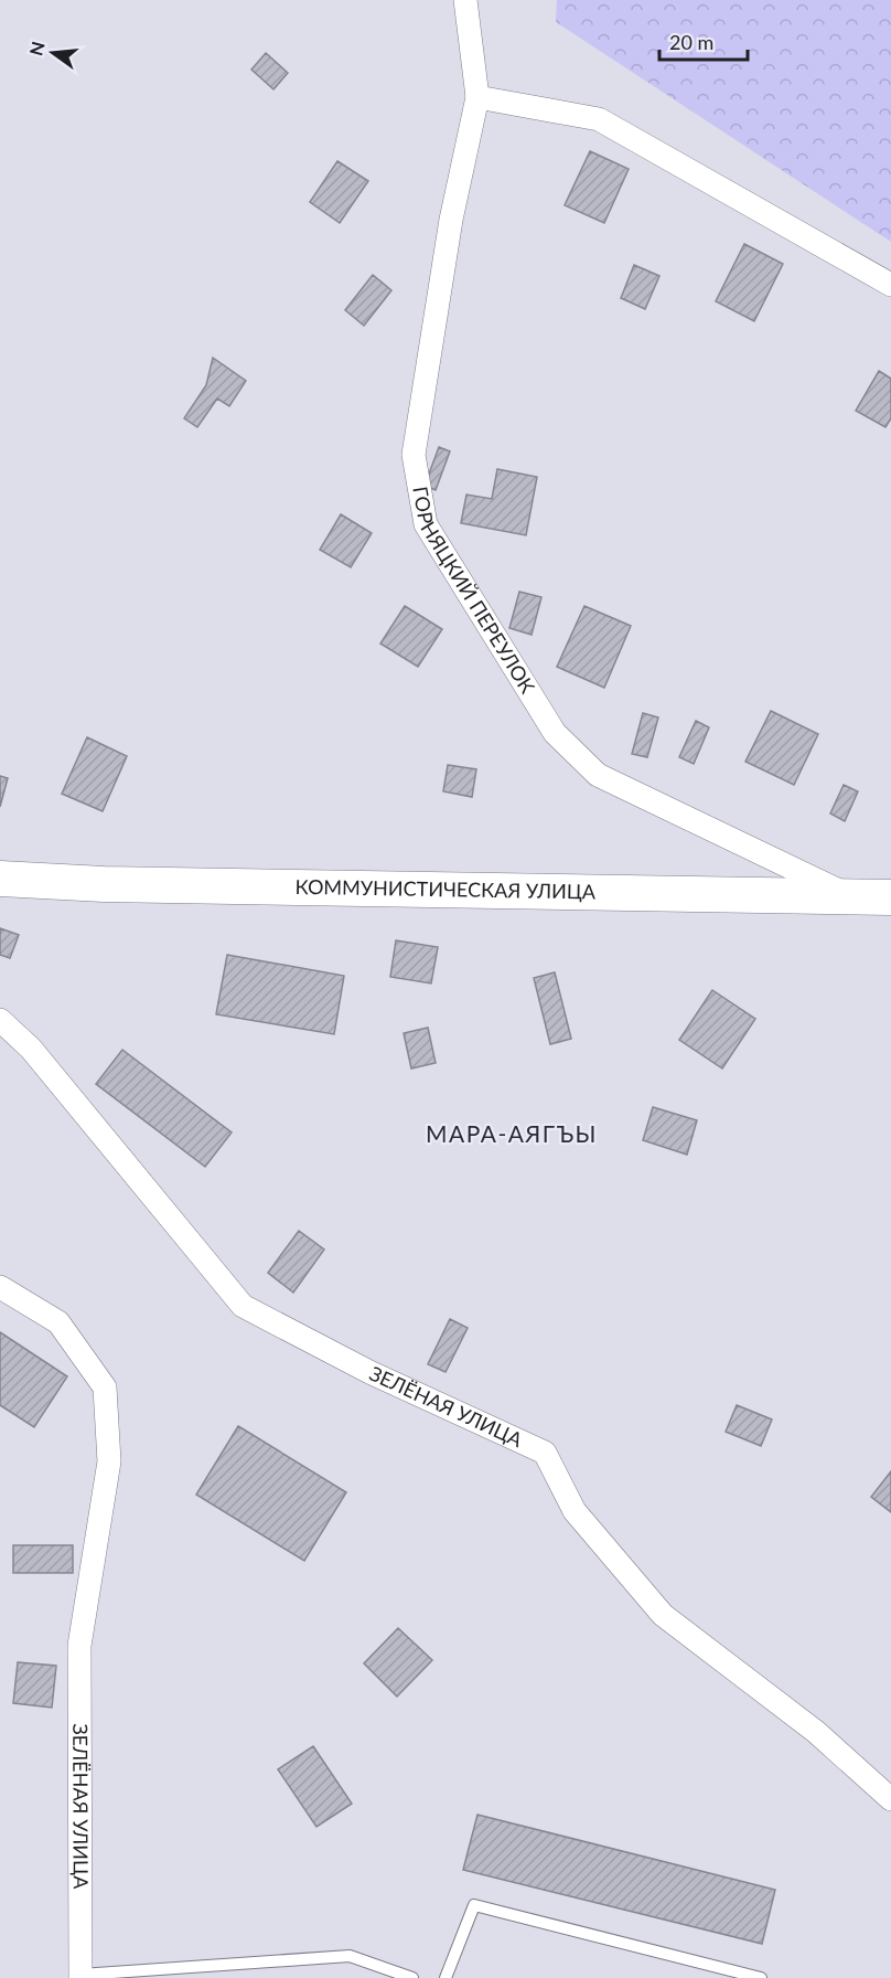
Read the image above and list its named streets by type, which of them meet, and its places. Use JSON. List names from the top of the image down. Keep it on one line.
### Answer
{"streets":{"street":["ГОРНЯЦКИЙ ПЕРЕУЛОК","КОММУНИСТИЧЕСКАЯ УЛИЦА","ЗЕЛЁНАЯ УЛИЦА"]},"crossings":[["ГОРНЯЦКИЙ ПЕРЕУЛОК","КОММУНИСТИЧЕСКАЯ УЛИЦА"]],"districts":["МАРА-АЯГЪЫ"],"scale_bar":"20 m","north":"left"}
